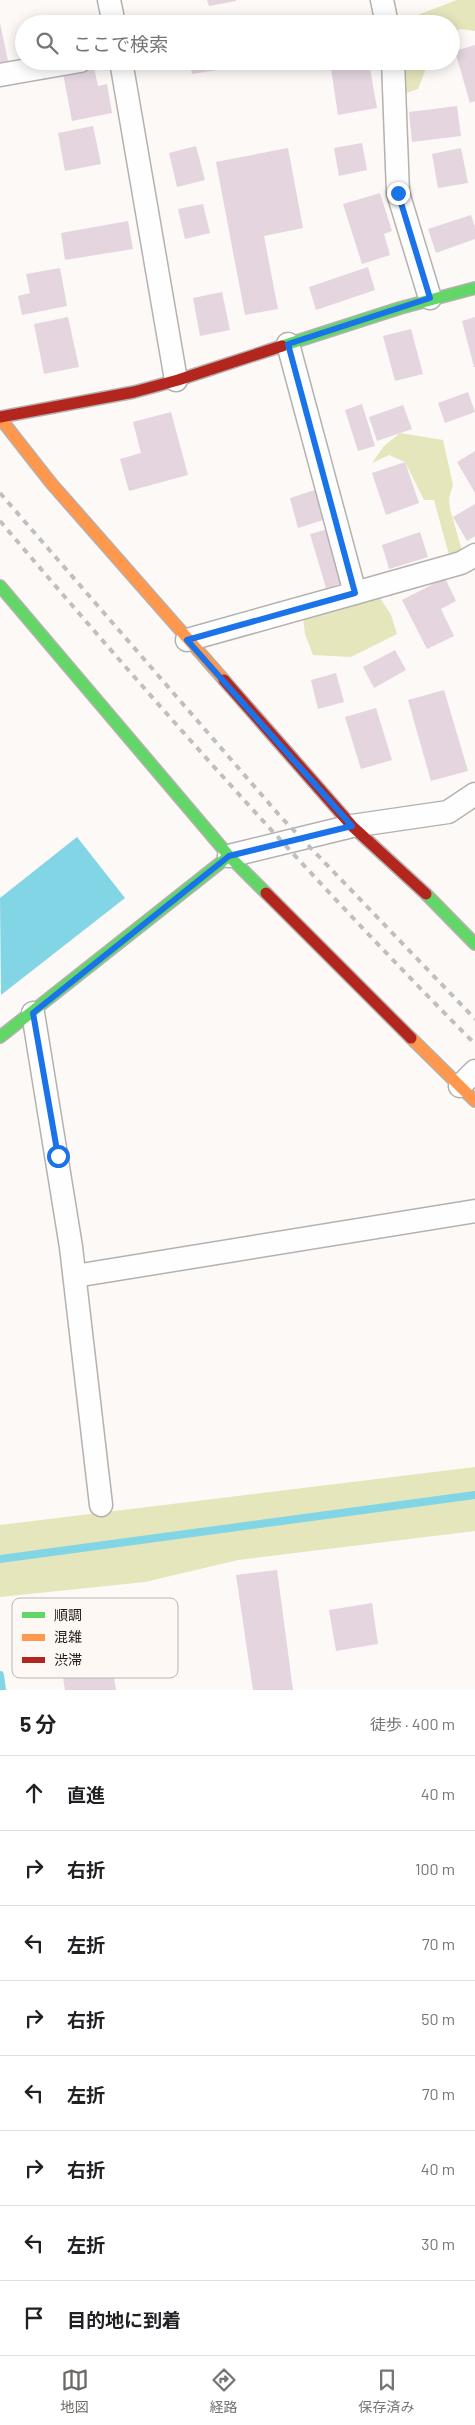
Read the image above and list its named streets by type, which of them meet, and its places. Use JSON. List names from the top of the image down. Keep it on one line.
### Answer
{"legend":["順調","混雑","渋滞"],"page":{"search":"ここで検索","heading":["5 分","徒歩 · 400 m"],"list":[["直進","40 m"],["右折","100 m"],["左折","70 m"],["右折","50 m"],["左折","70 m"],["右折","40 m"],["左折","30 m"],"目的地に到着"],"nav":["地図","経路","保存済み"]}}
